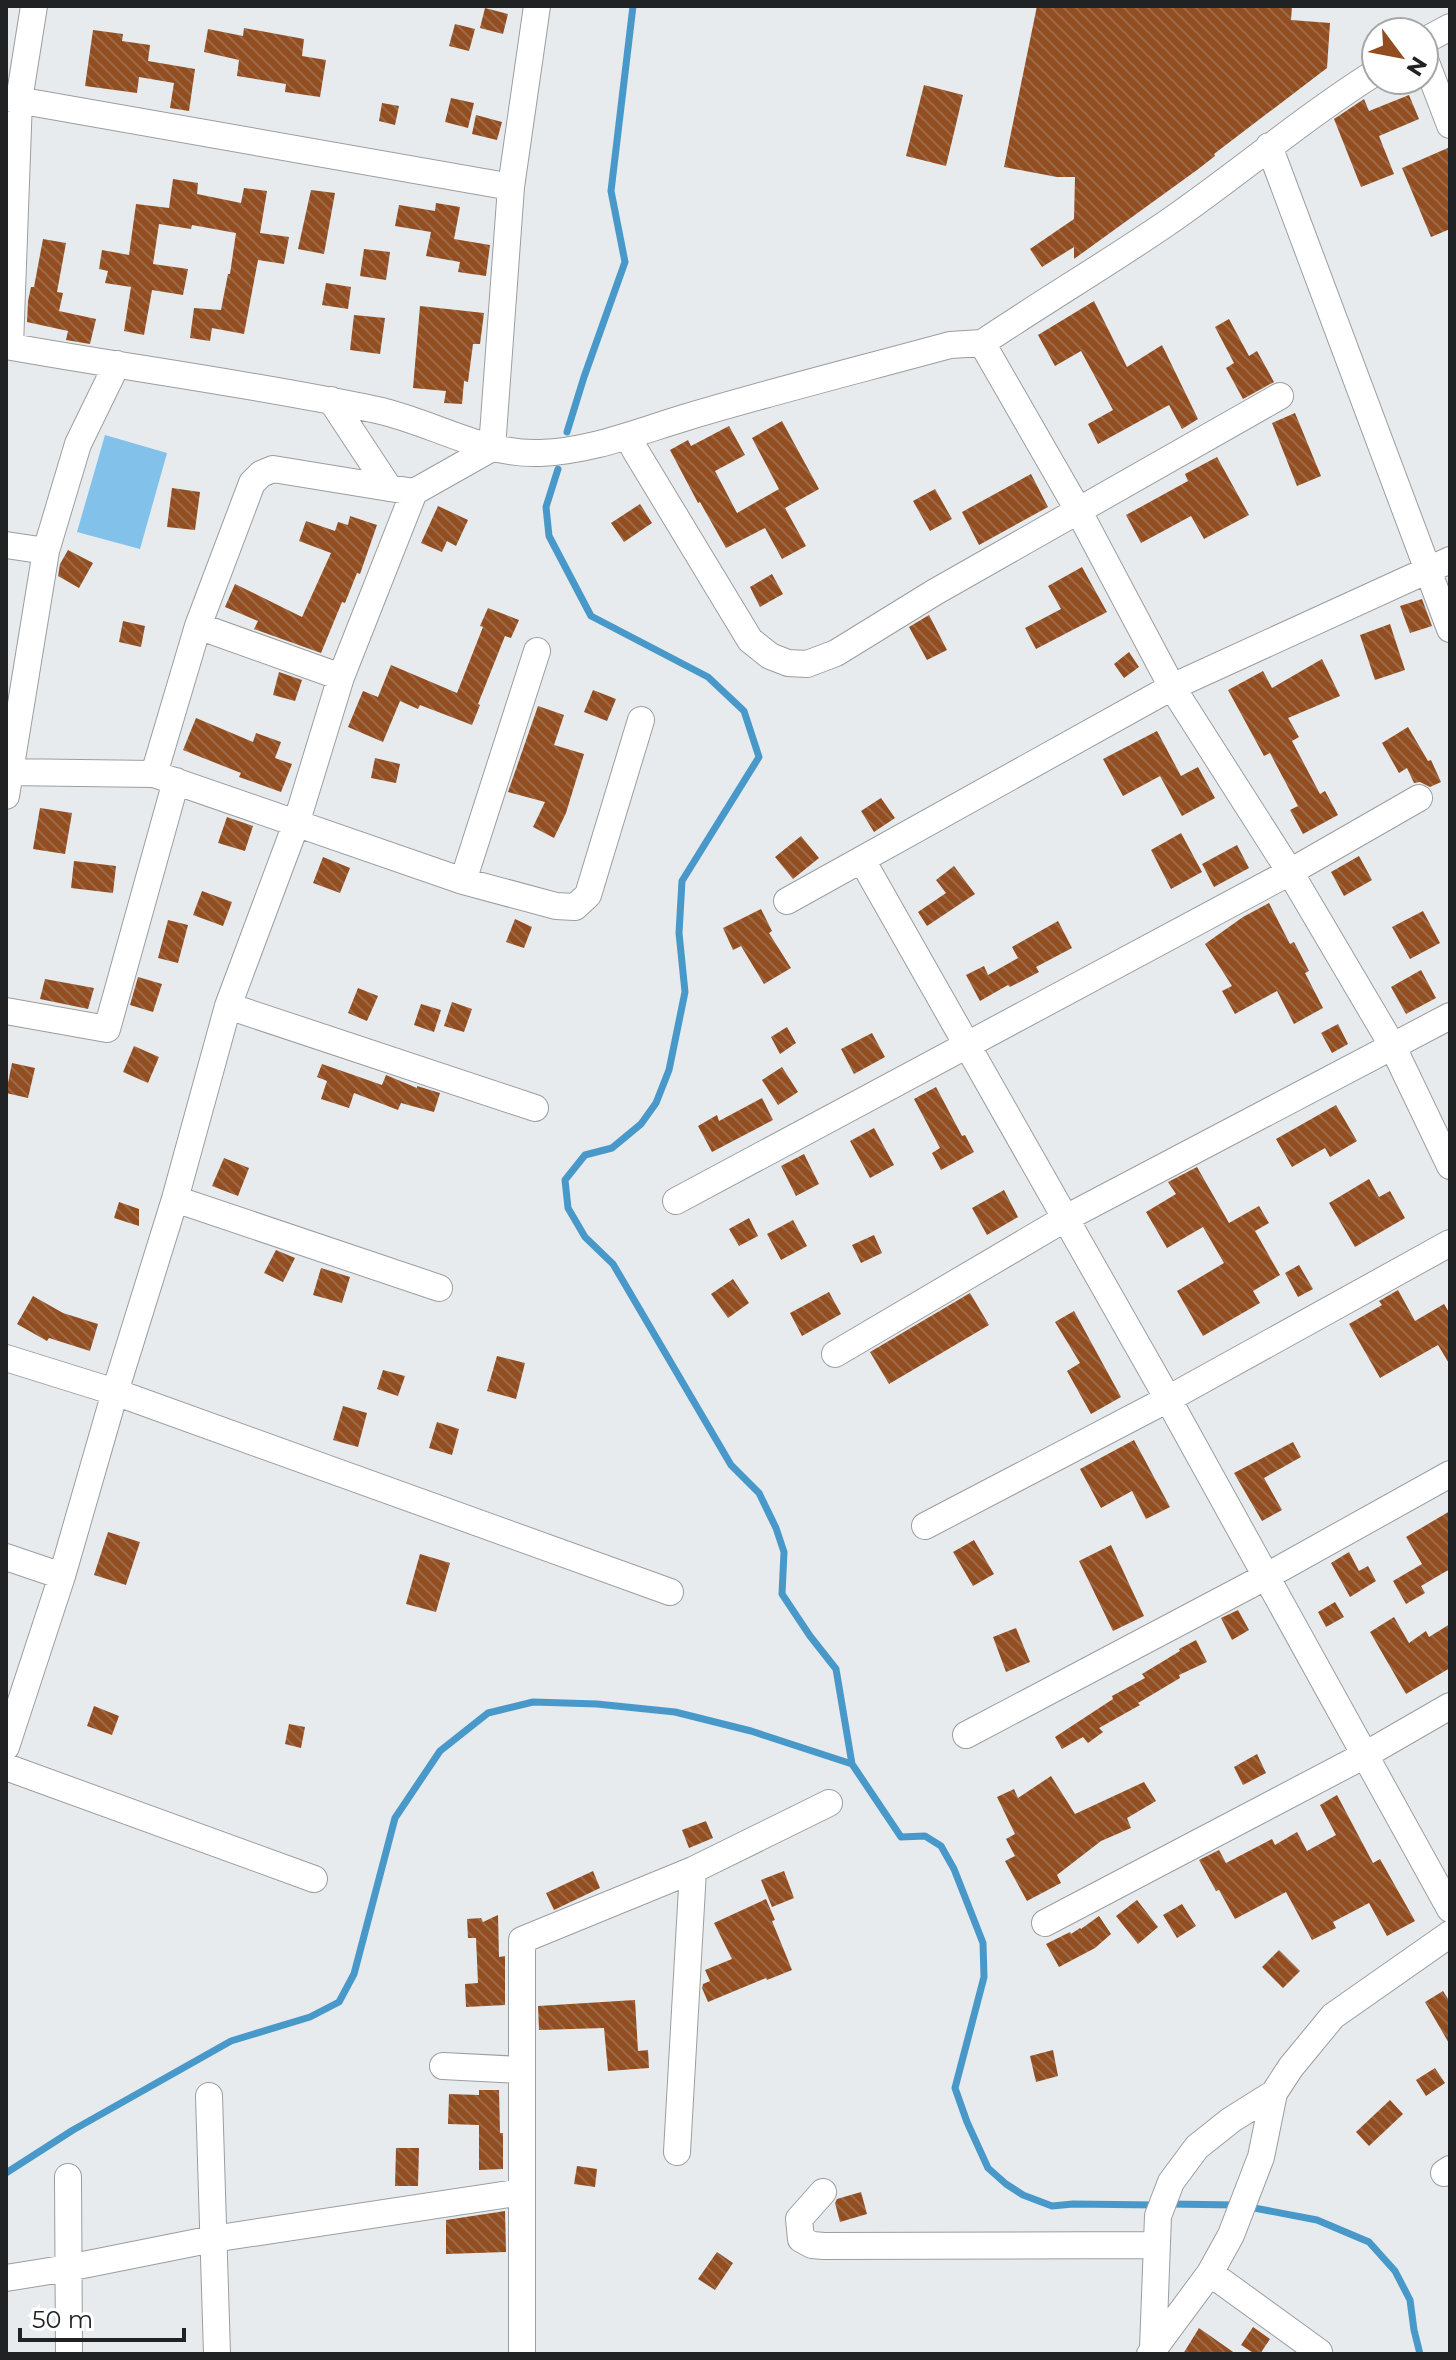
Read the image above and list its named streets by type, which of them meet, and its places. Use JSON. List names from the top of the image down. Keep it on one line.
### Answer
{"scale_bar":"50 m","north":"bottom right"}
